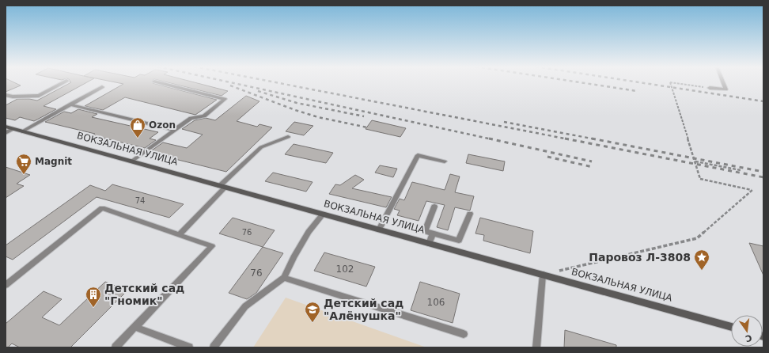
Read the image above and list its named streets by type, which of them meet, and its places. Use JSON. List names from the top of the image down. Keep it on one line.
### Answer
{"streets":{"main road":["ВОКЗАЛЬНАЯ УЛИЦА"]},"places":{"shop":["Ozon"],"supermarket":["Magnit"],"place":["Паровоз Л-3808"],"building":["Детский сад \"Гномик\""],"school or university":["Детский сад \"Алёнушка\""]},"house_numbers":["74","76","102","76","106"],"north":"bottom"}
